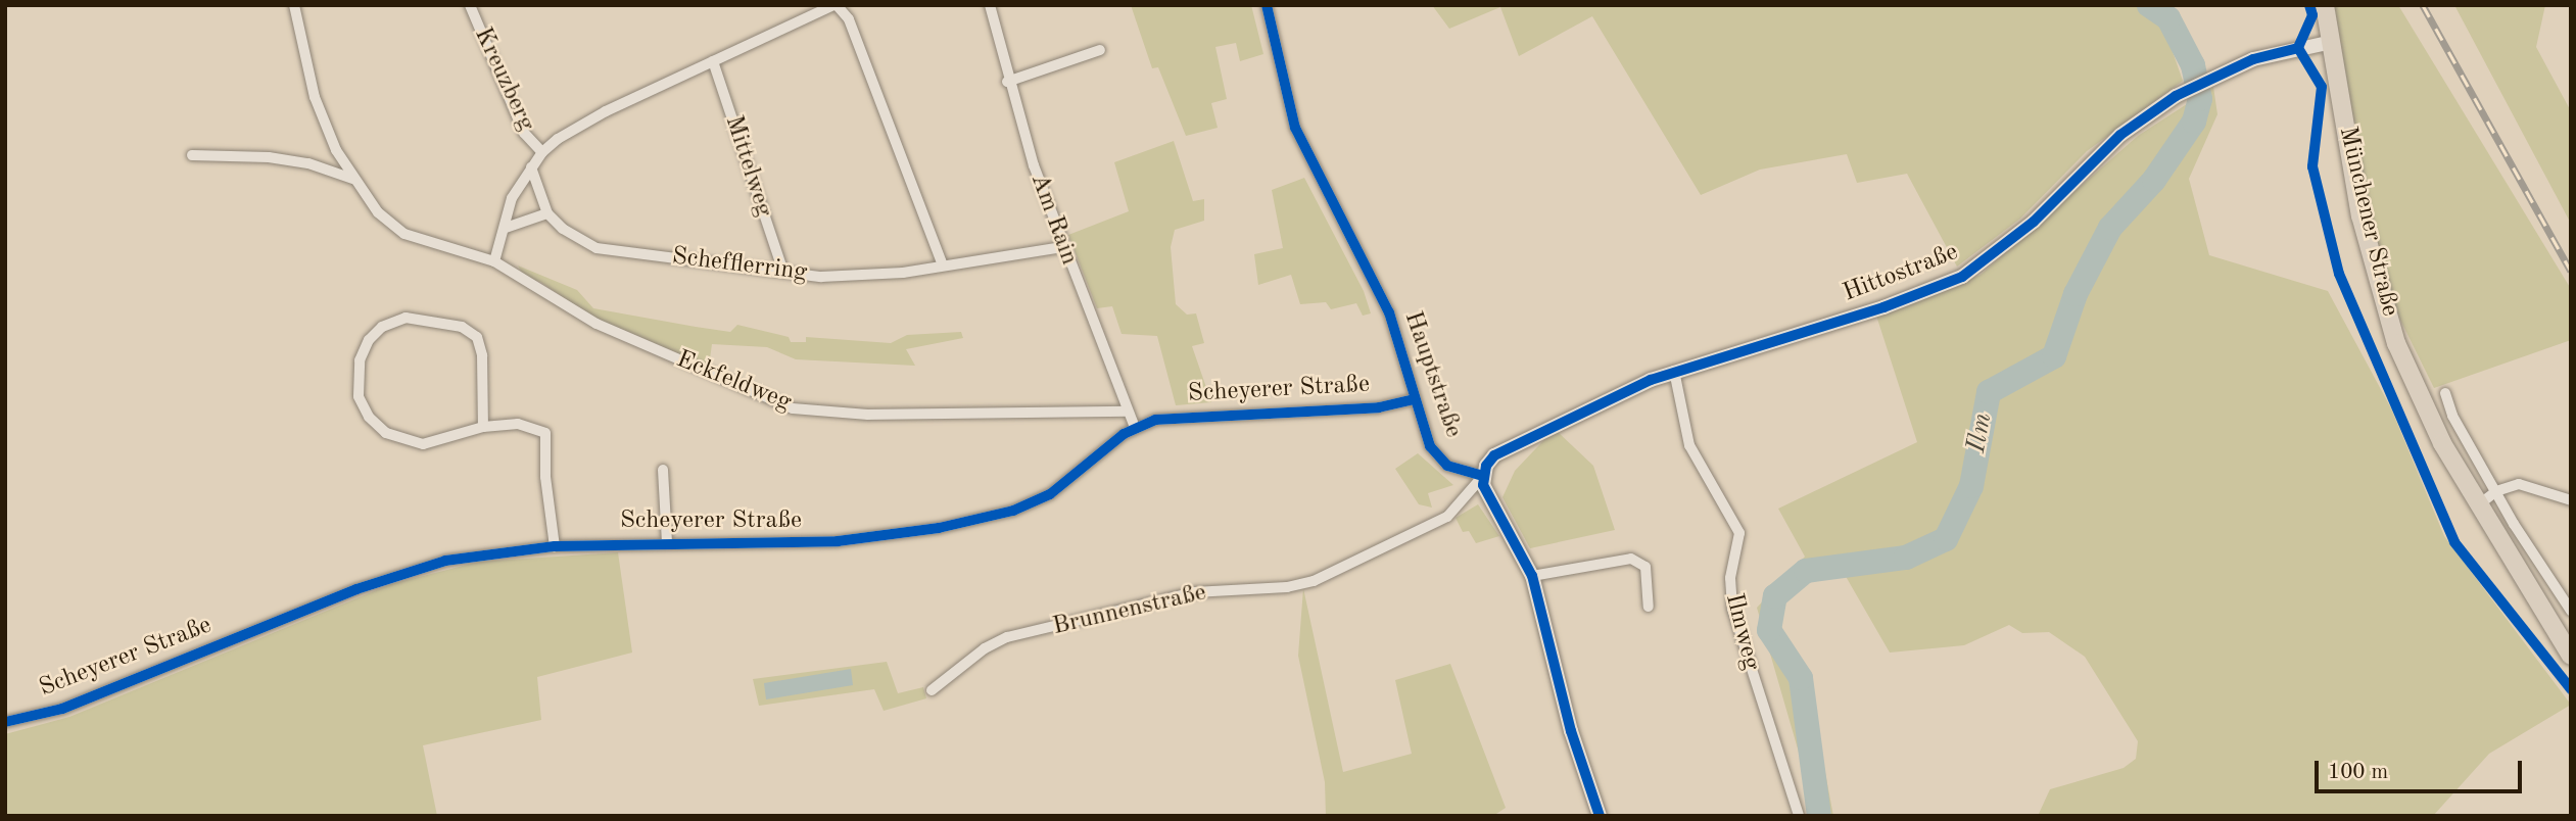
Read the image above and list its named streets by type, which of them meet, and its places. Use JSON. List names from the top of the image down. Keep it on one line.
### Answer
{"streets":{"main road":["Münchener Straße"],"street":["Kreuzberg","Mittelweg","Am Rain","Schefflerring","Hittostraße","Hauptstraße","Eckfeldweg","Scheyerer Straße","Brunnenstraße","Ilmweg"]},"crossings":[["Mittelweg","Schefflerring"],["Am Rain","Schefflerring"],["Am Rain","Eckfeldweg"],["Am Rain","Scheyerer Straße"],["Münchener Straße","Hittostraße"],["Hittostraße","Hauptstraße"],["Hittostraße","Brunnenstraße"],["Hittostraße","Ilmweg"],["Hauptstraße","Scheyerer Straße"],["Hauptstraße","Brunnenstraße"]],"water":["Ilm"],"scale_bar":"100 m"}
